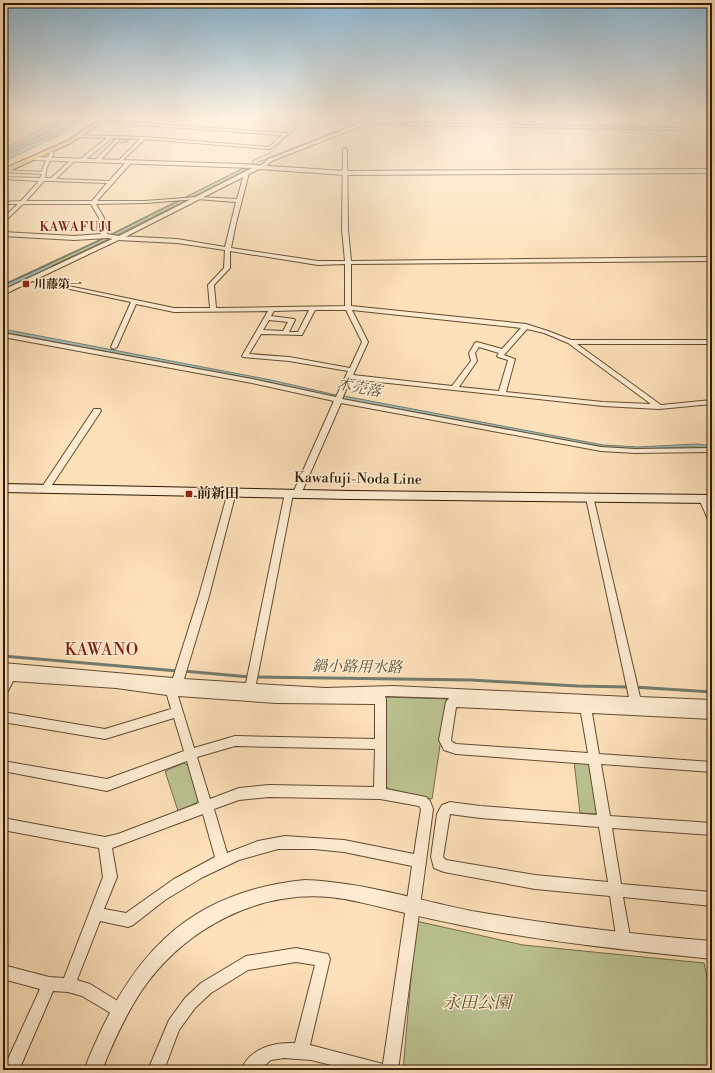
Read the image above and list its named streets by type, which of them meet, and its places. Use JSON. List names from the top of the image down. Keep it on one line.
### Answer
{"streets":{"main road":["Kawafuji-Noda Line"]},"districts":["KAWAFUJI","KAWANO"],"water":["木売落","鍋小路用水路"],"parks":["永田公園"],"places":{"transit":["川藤第一","前新田"]}}
